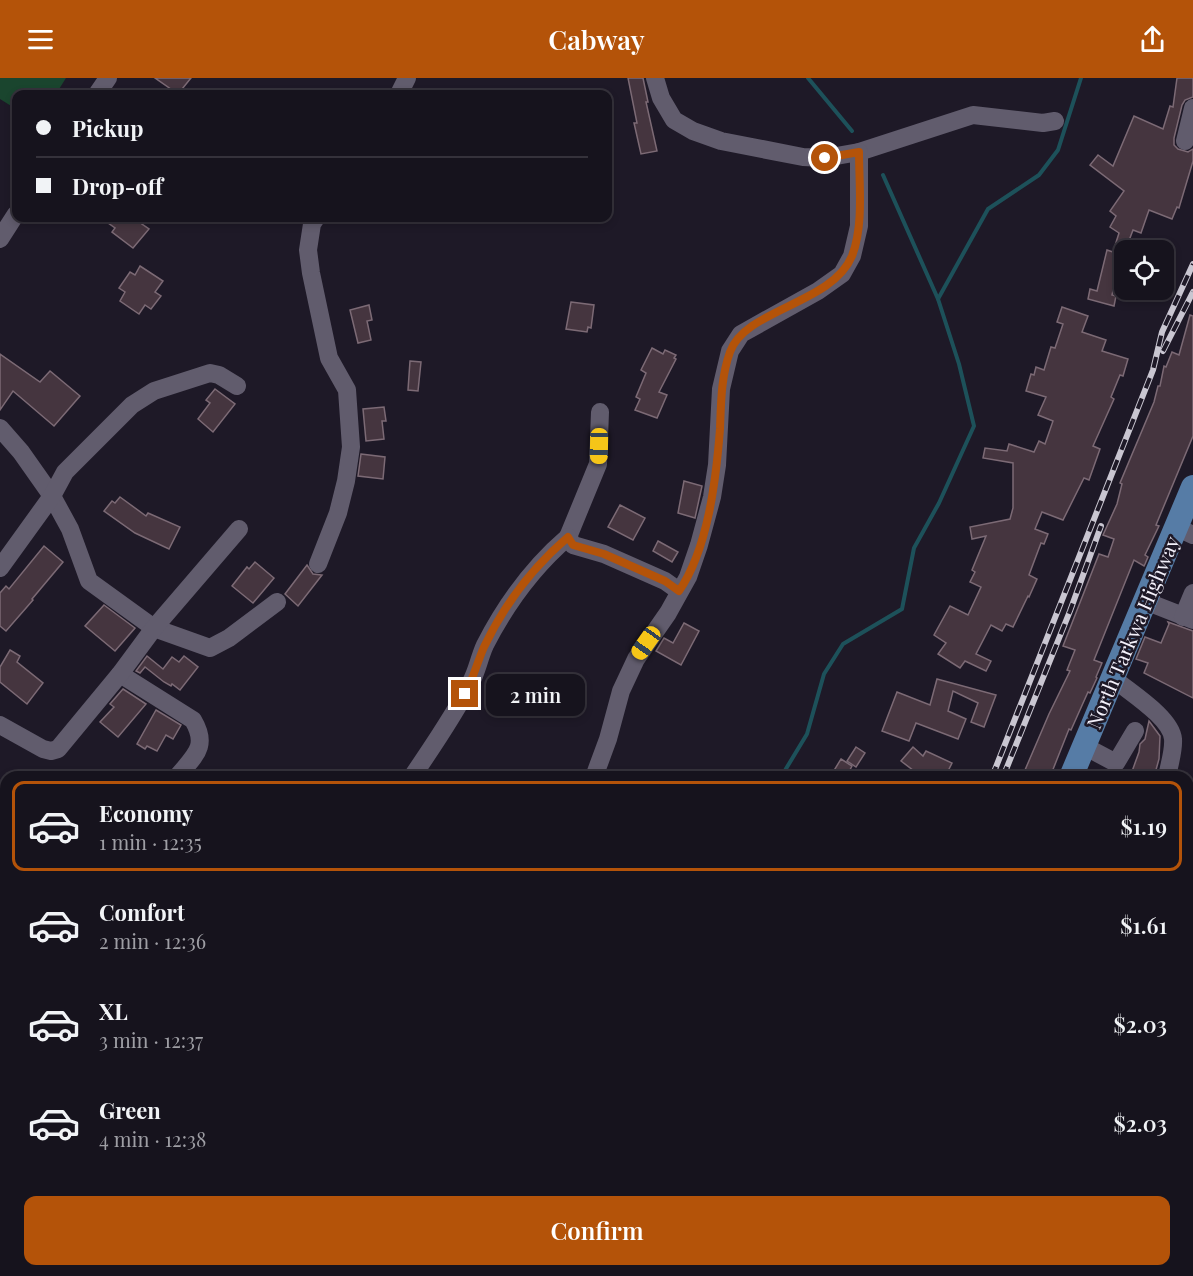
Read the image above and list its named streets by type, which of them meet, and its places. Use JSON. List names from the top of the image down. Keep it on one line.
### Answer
{"streets":{"main road":["North Tarkwa Highway"]},"page":{"header":"Cabway","banner":["Pickup","Drop-off"],"bubble":"2 min","list":[{"name":"Economy","note":"1 min · 12:35","value":"$1.19"},{"name":"Comfort","note":"2 min · 12:36","value":"$1.61"},{"name":"XL","note":"3 min · 12:37","value":"$2.03"},{"name":"Green","note":"4 min · 12:38","value":"$2.03"}],"buttons":"Confirm"}}
